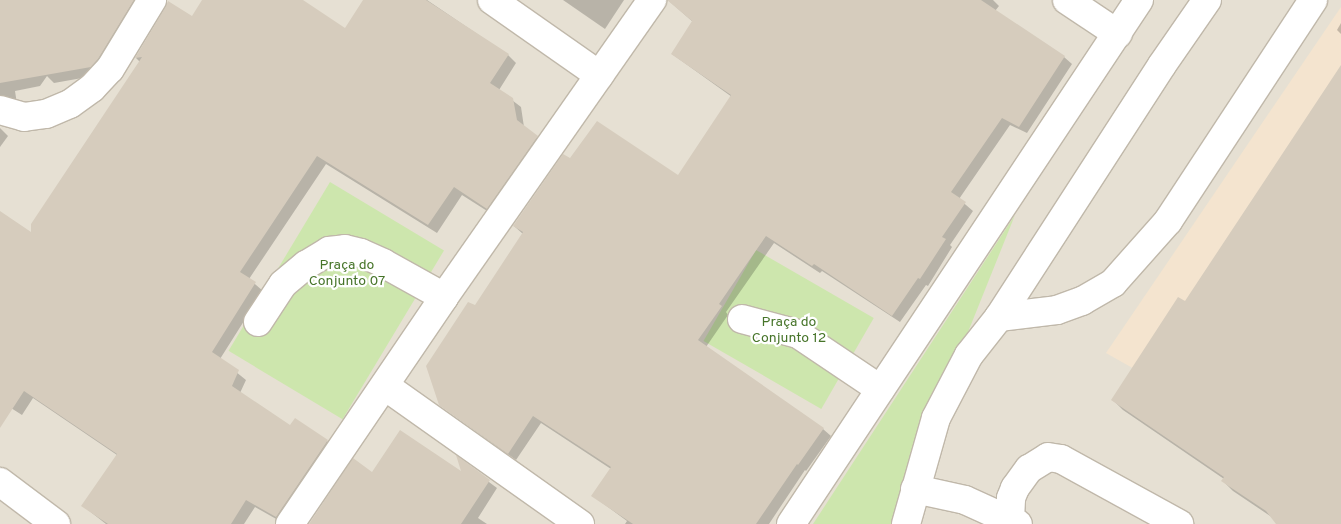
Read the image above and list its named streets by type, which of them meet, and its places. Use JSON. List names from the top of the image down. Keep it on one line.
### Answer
{"parks":["Praça do Conjunto 07","Praça do Conjunto 12"]}
